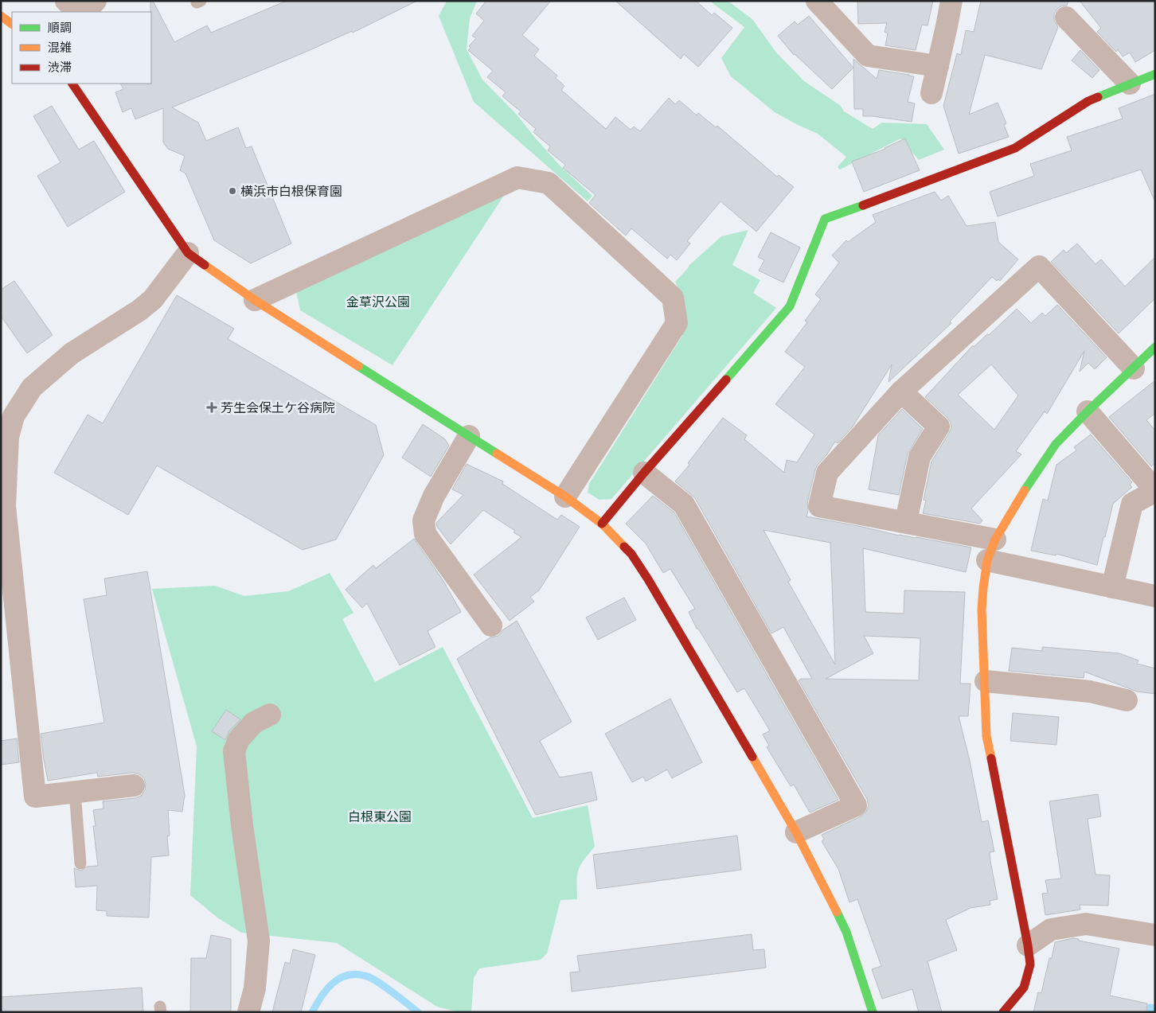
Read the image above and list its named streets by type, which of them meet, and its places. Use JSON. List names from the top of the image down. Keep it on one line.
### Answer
{"parks":["金草沢公園","白根東公園"],"places":{"other":["横浜市白根保育園"],"health":["芳生会保土ケ谷病院"]},"legend":["順調","混雑","渋滞"]}
